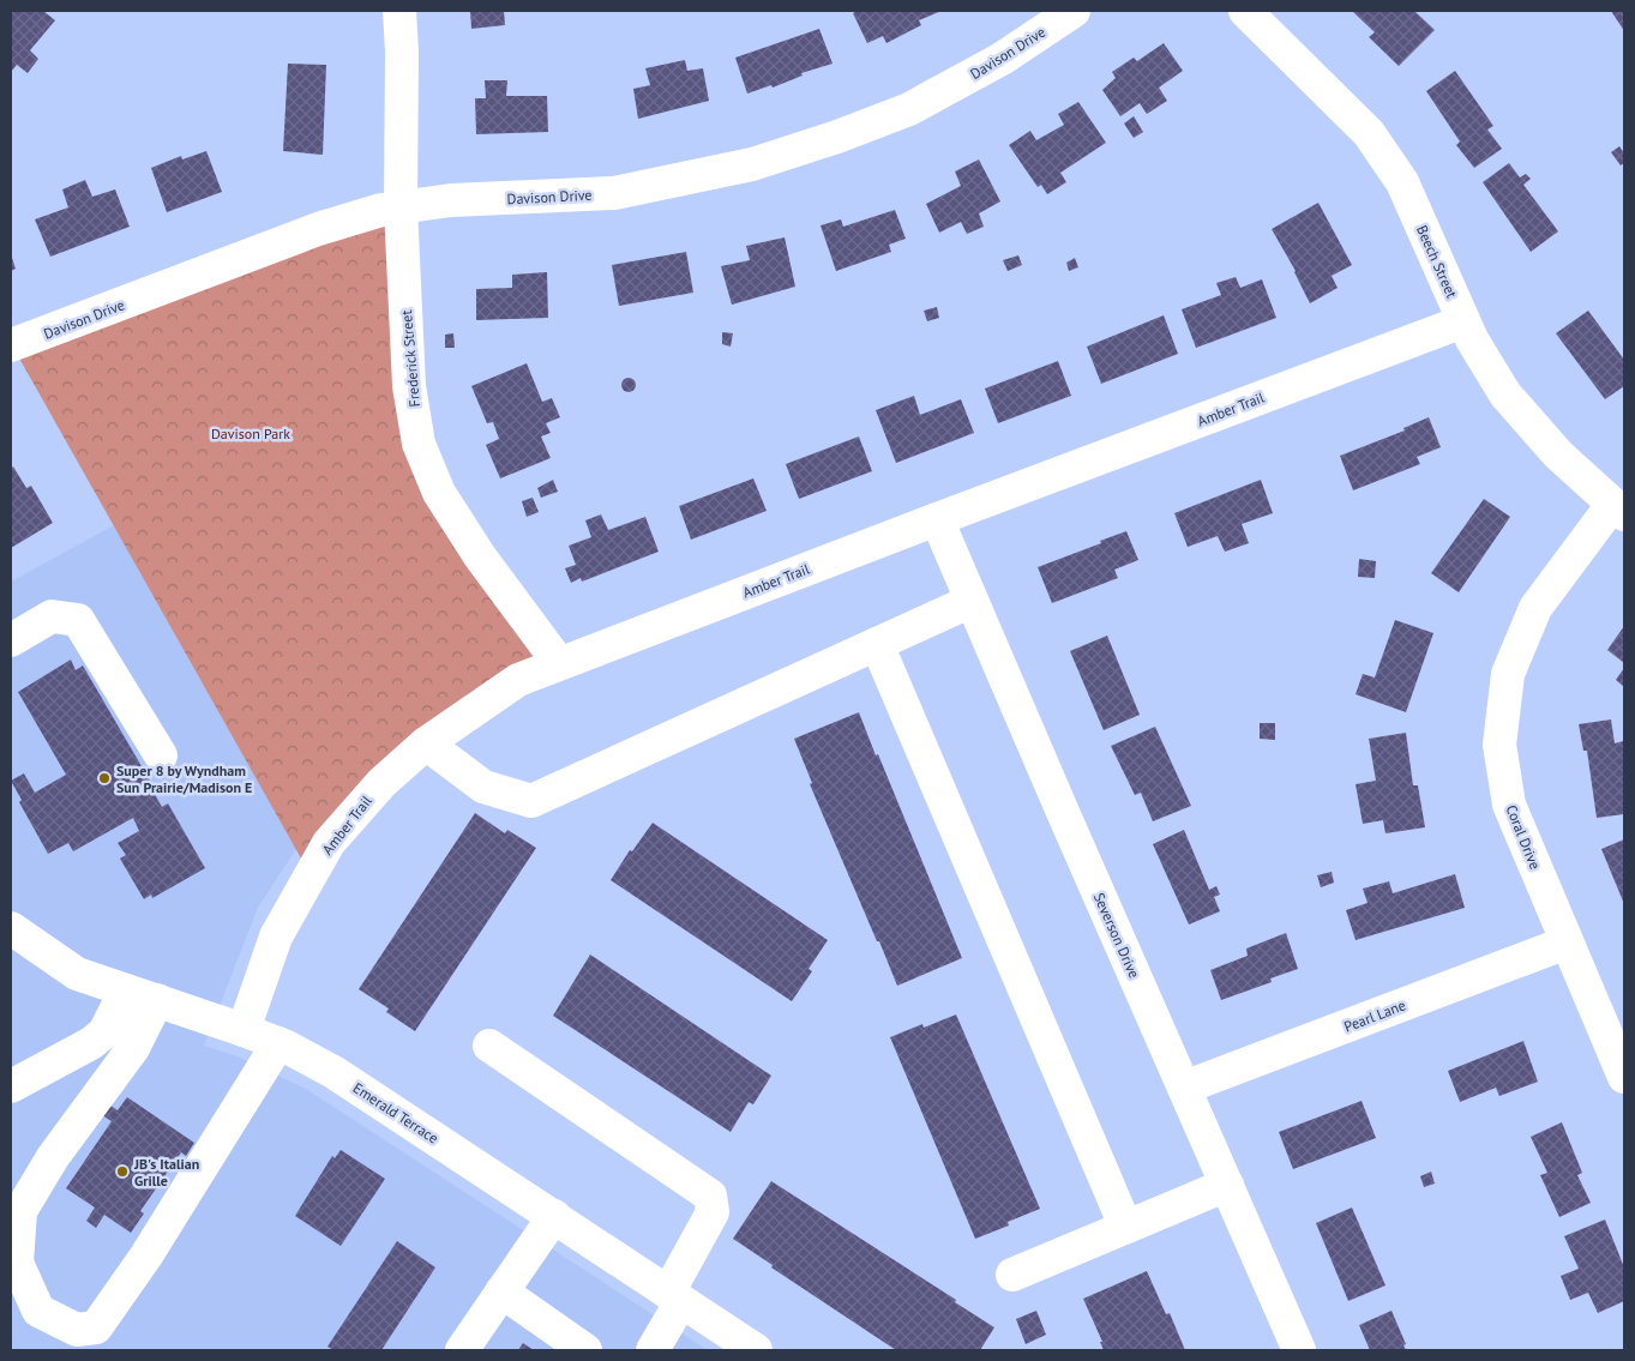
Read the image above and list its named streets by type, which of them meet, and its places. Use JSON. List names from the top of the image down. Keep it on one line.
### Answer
{"streets":{"street":["Davison Drive","Beech Street","Frederick Street","Amber Trail","Coral Drive","Severson Drive","Pearl Lane","Emerald Terrace"]},"crossings":[["Davison Drive","Frederick Street"],["Beech Street","Amber Trail"],["Beech Street","Coral Drive"],["Frederick Street","Amber Trail"],["Amber Trail","Severson Drive"],["Amber Trail","Emerald Terrace"],["Coral Drive","Pearl Lane"],["Severson Drive","Pearl Lane"]],"parks":["Davison Park"],"places":["Super 8 by Wyndham Sun Prairie/Madison E","JB's Italian Grille"]}
